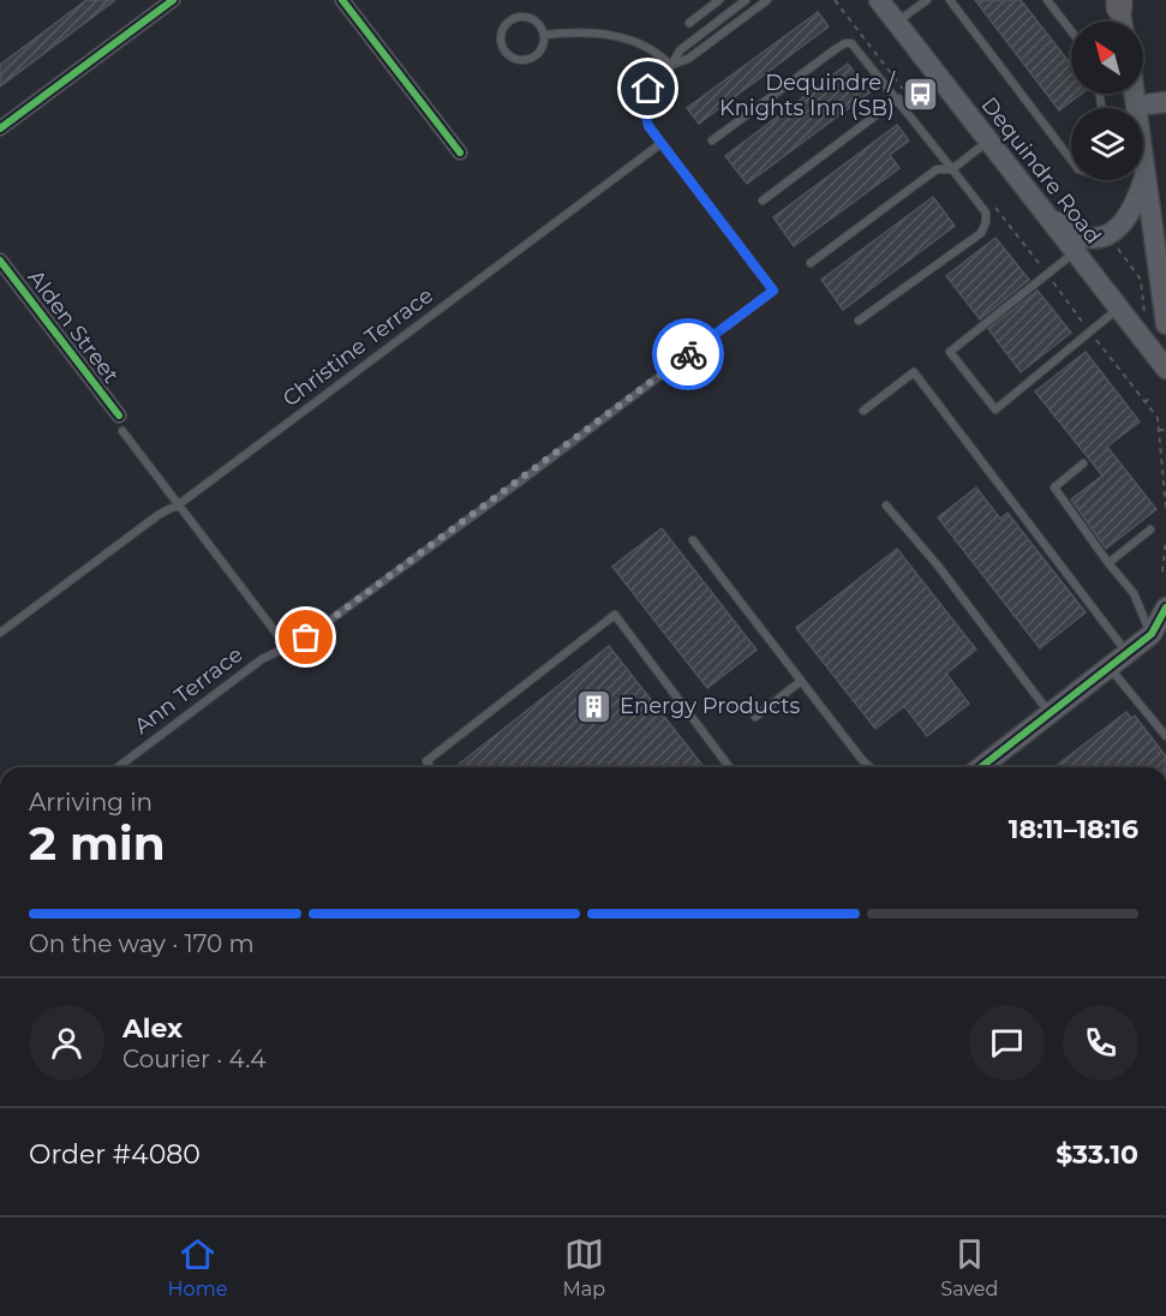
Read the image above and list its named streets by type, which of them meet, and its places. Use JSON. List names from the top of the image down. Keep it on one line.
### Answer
{"streets":{"main road":["Dequindre Road"],"street":["Alden Street"],"lane":["Christine Terrace","Ann Terrace"]},"crossings":[["Christine Terrace","Ann Terrace"]],"places":{"bus stop":["Dequindre / Knights Inn (SB)"],"building":["Energy Products"]},"north":"top left","page":{"heading":["2 min","Arriving in","18:11–18:16"],"panel":["Alex","Courier · 4.4","Order #4080","$33.10"],"bar":"On the way · 170 m","tabs":["Home","Map","Saved"]}}
